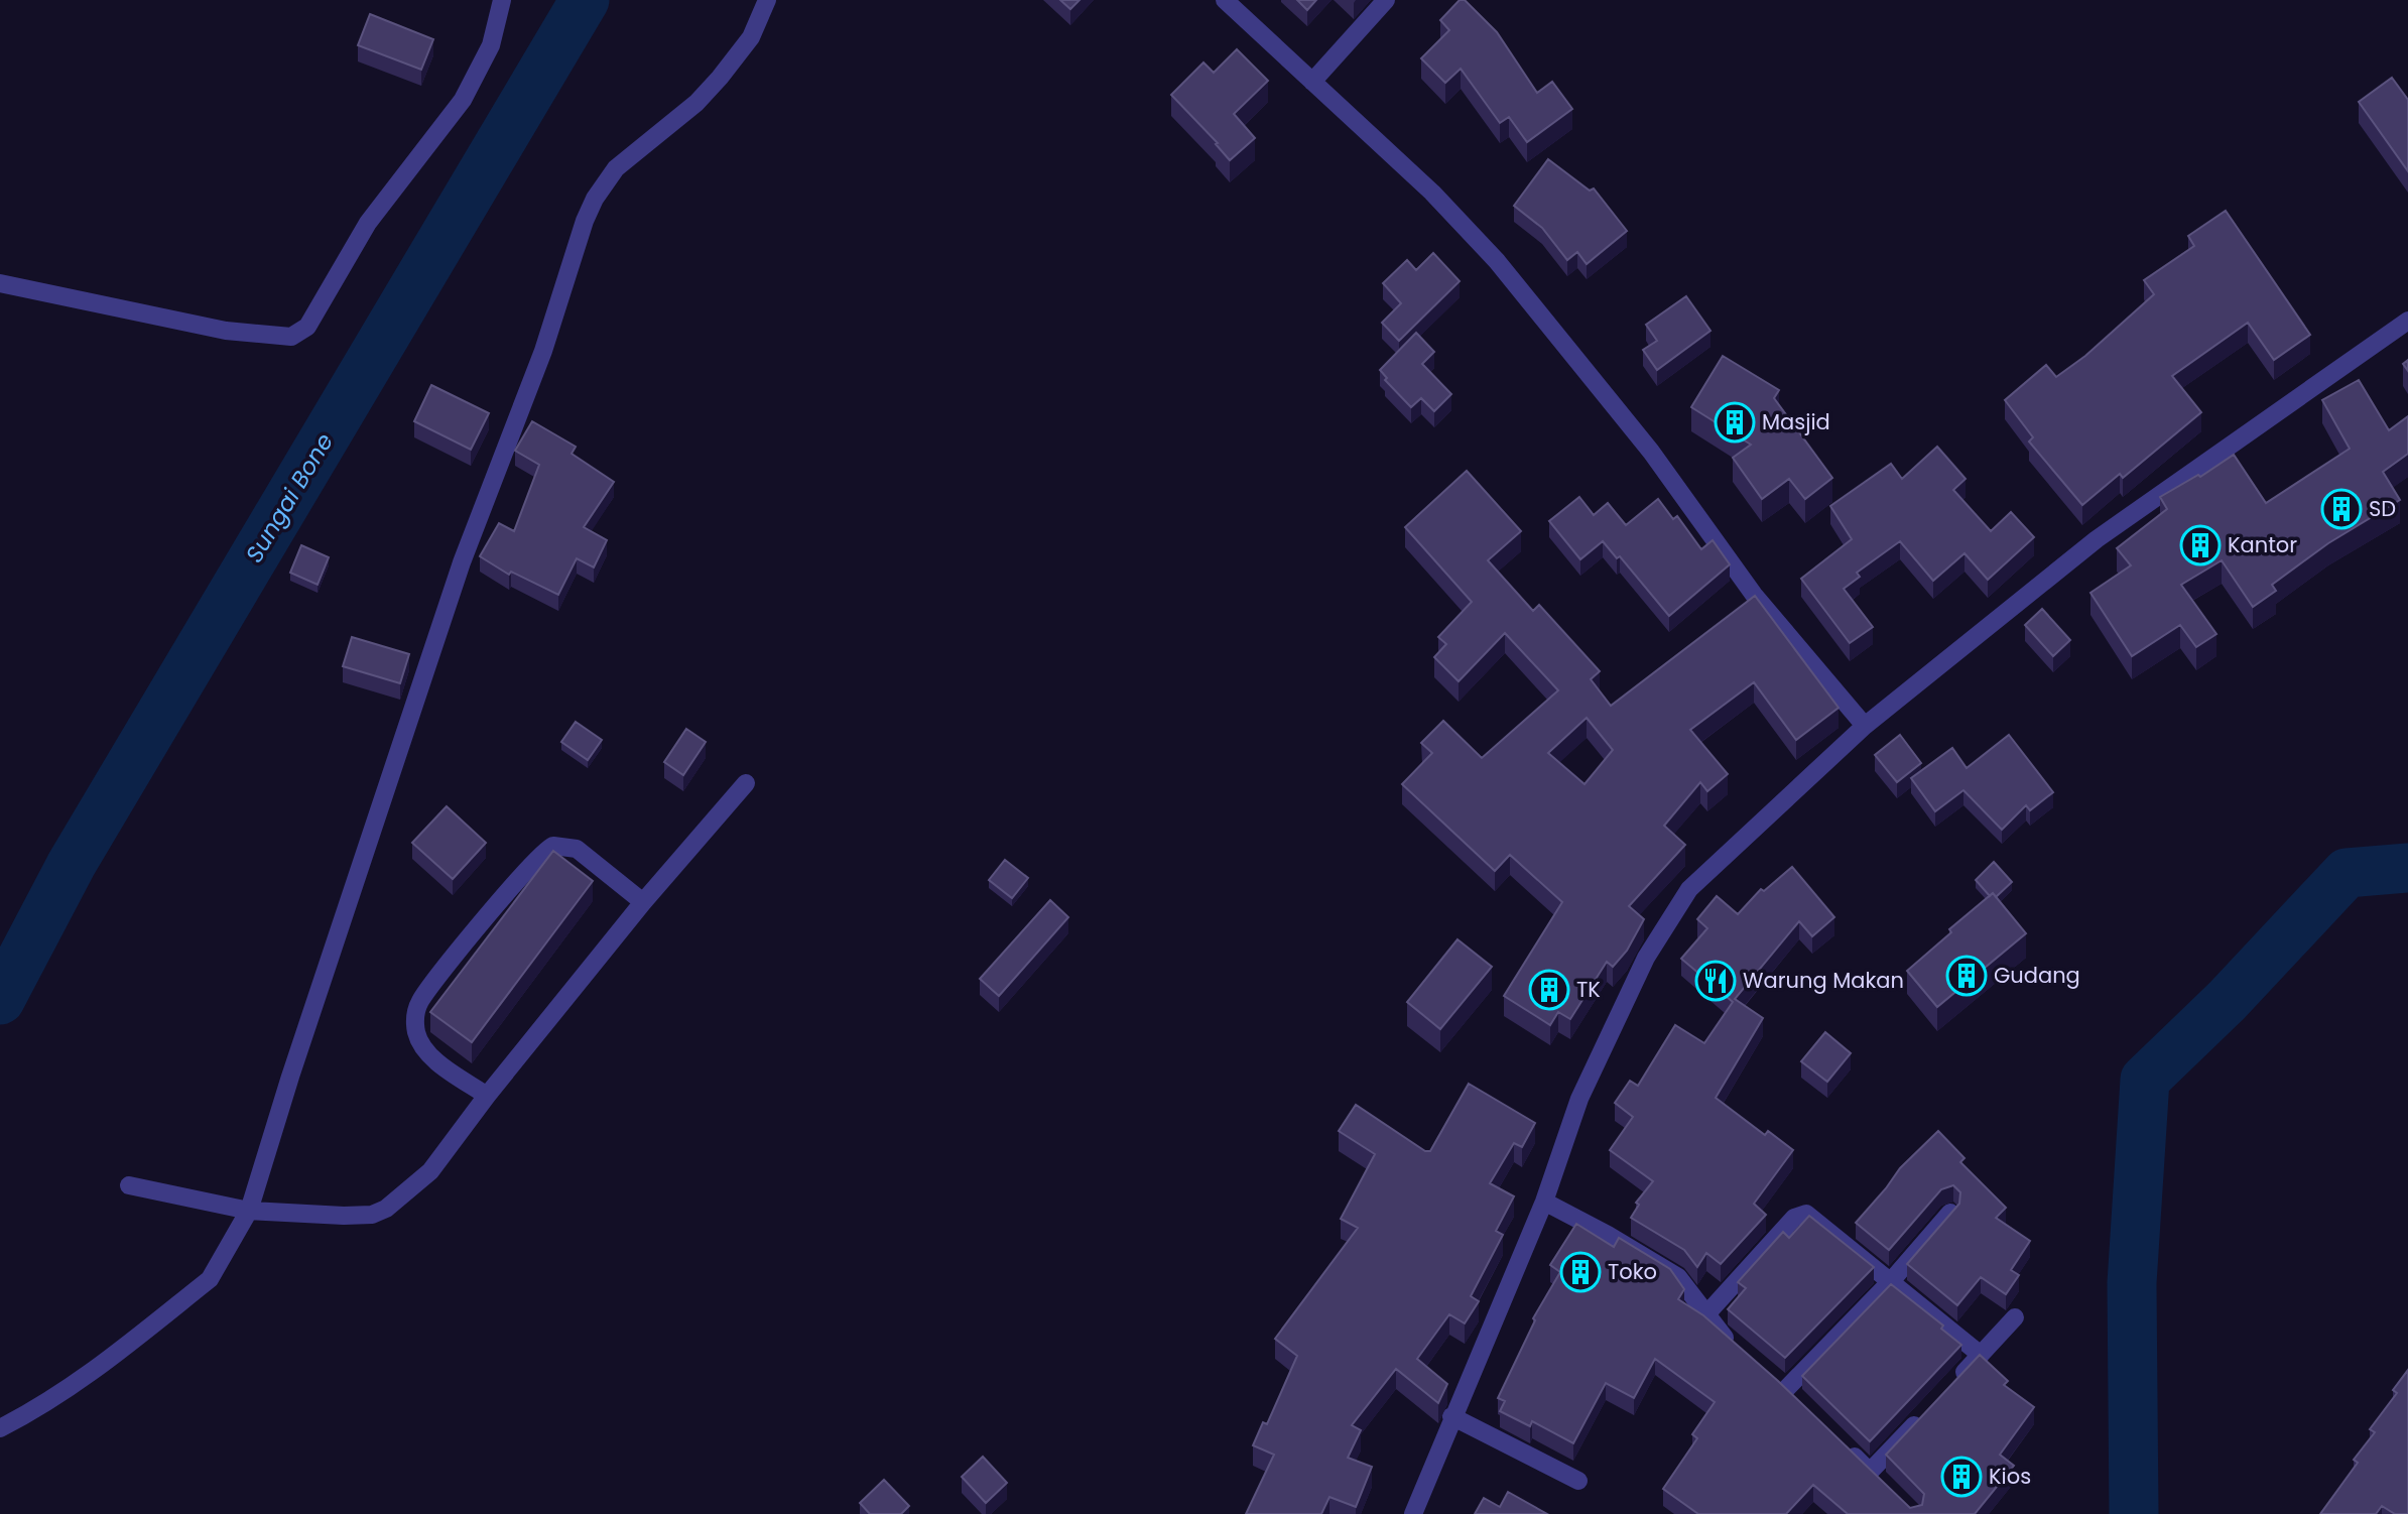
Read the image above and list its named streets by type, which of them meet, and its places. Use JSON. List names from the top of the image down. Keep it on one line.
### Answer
{"water":["Sungai Bone"],"places":{"building":["Masjid","SD","Kantor","Gudang","TK","Toko","Kios"],"restaurant":["Warung Makan"]}}
